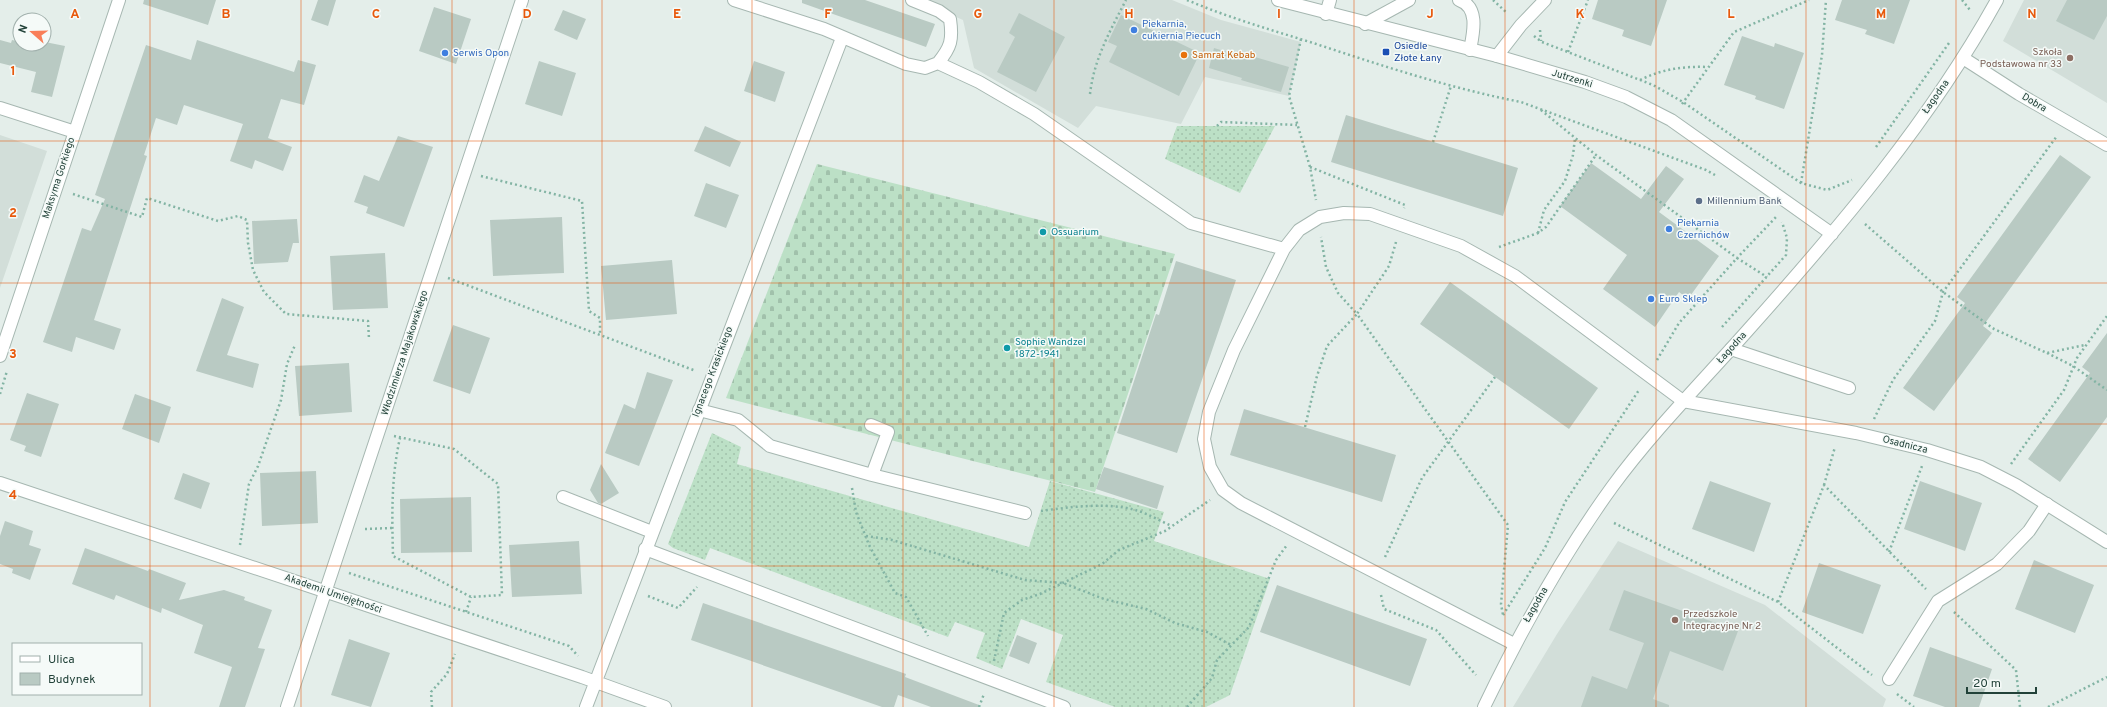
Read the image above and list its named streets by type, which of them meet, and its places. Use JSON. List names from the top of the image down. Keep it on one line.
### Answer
{"streets":{"street":["Jutrzenki","Łagodna","Dobra","Maksyma Gorkiego","Włodzimierza Majakowskiego","Ignacego Krasickiego","Osadnicza","Akademii Umiejętności"]},"crossings":[["Jutrzenki","Łagodna"],["Łagodna","Dobra"],["Łagodna","Osadnicza"],["Włodzimierza Majakowskiego","Akademii Umiejętności"],["Ignacego Krasickiego","Akademii Umiejętności"]],"places":{"other":["Piekarnia, cukiernia Piecuch","Serwis Opon","Samrat Kebab","Szkoła Podstawowa nr 33","Millennium Bank","Piekarnia Czernichów","Ossuarium","Euro Sklep","Sophie Wandzel 1872-1941","Przedszkole Integracyjne Nr 2"],"transit":["Osiedle Złote Łany"]},"legend":["Ulica","Budynek"],"scale_bar":"20 m","north":"left","grid":{"columns":["A","B","C","D","E","F","G","H","I","J","K","L","M","N"],"rows":["1","2","3","4"]}}
